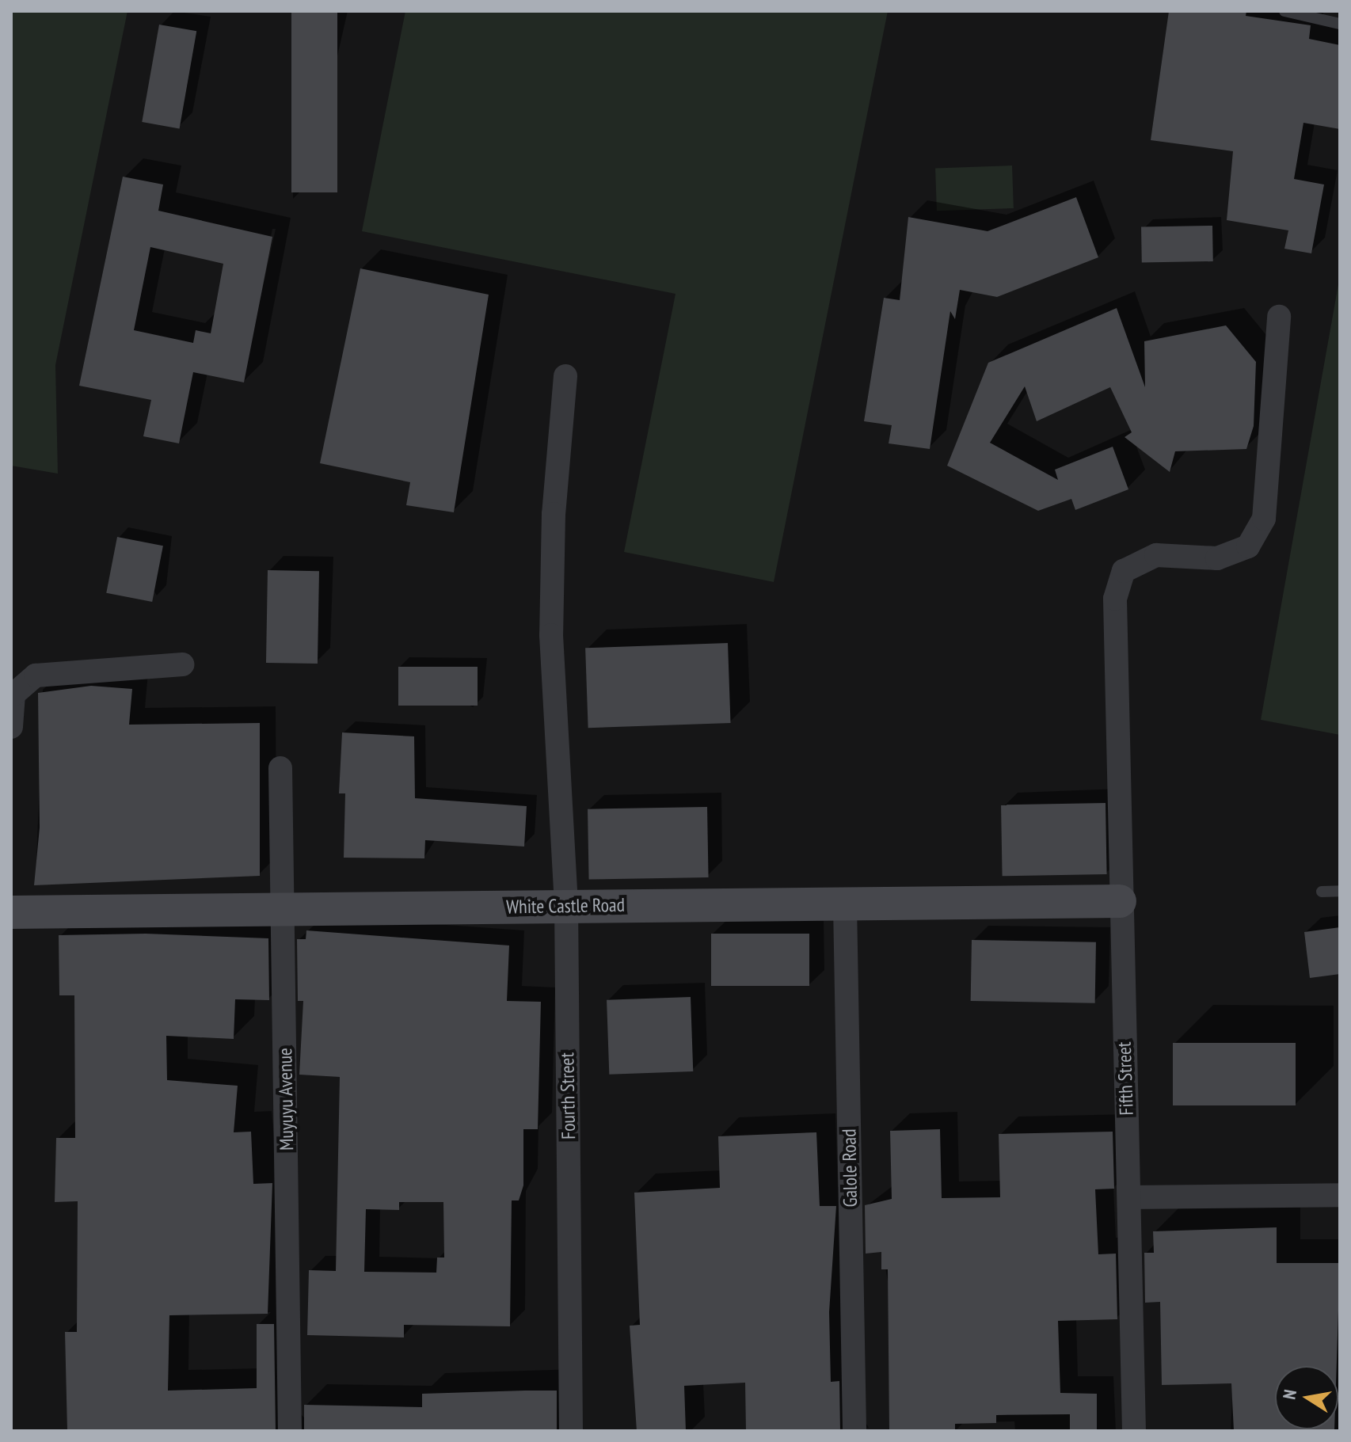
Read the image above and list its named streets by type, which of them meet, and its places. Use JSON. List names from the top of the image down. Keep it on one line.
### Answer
{"streets":{"street":["White Castle Road","Fifth Street","Fourth Street","Muyuyu Avenue","Galole Road"]},"crossings":[["White Castle Road","Fifth Street"],["White Castle Road","Fourth Street"],["White Castle Road","Muyuyu Avenue"],["White Castle Road","Galole Road"]],"north":"left"}
